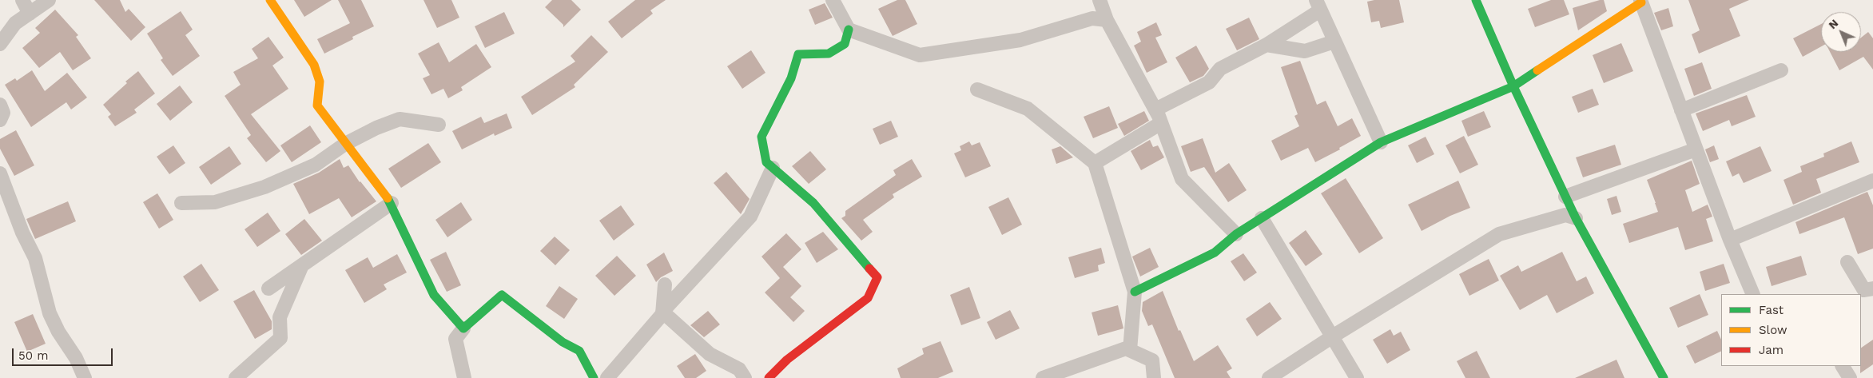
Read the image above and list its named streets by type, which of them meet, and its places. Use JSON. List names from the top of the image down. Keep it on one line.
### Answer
{"legend":["Fast","Slow","Jam"],"scale_bar":"50 m","north":"top left"}
